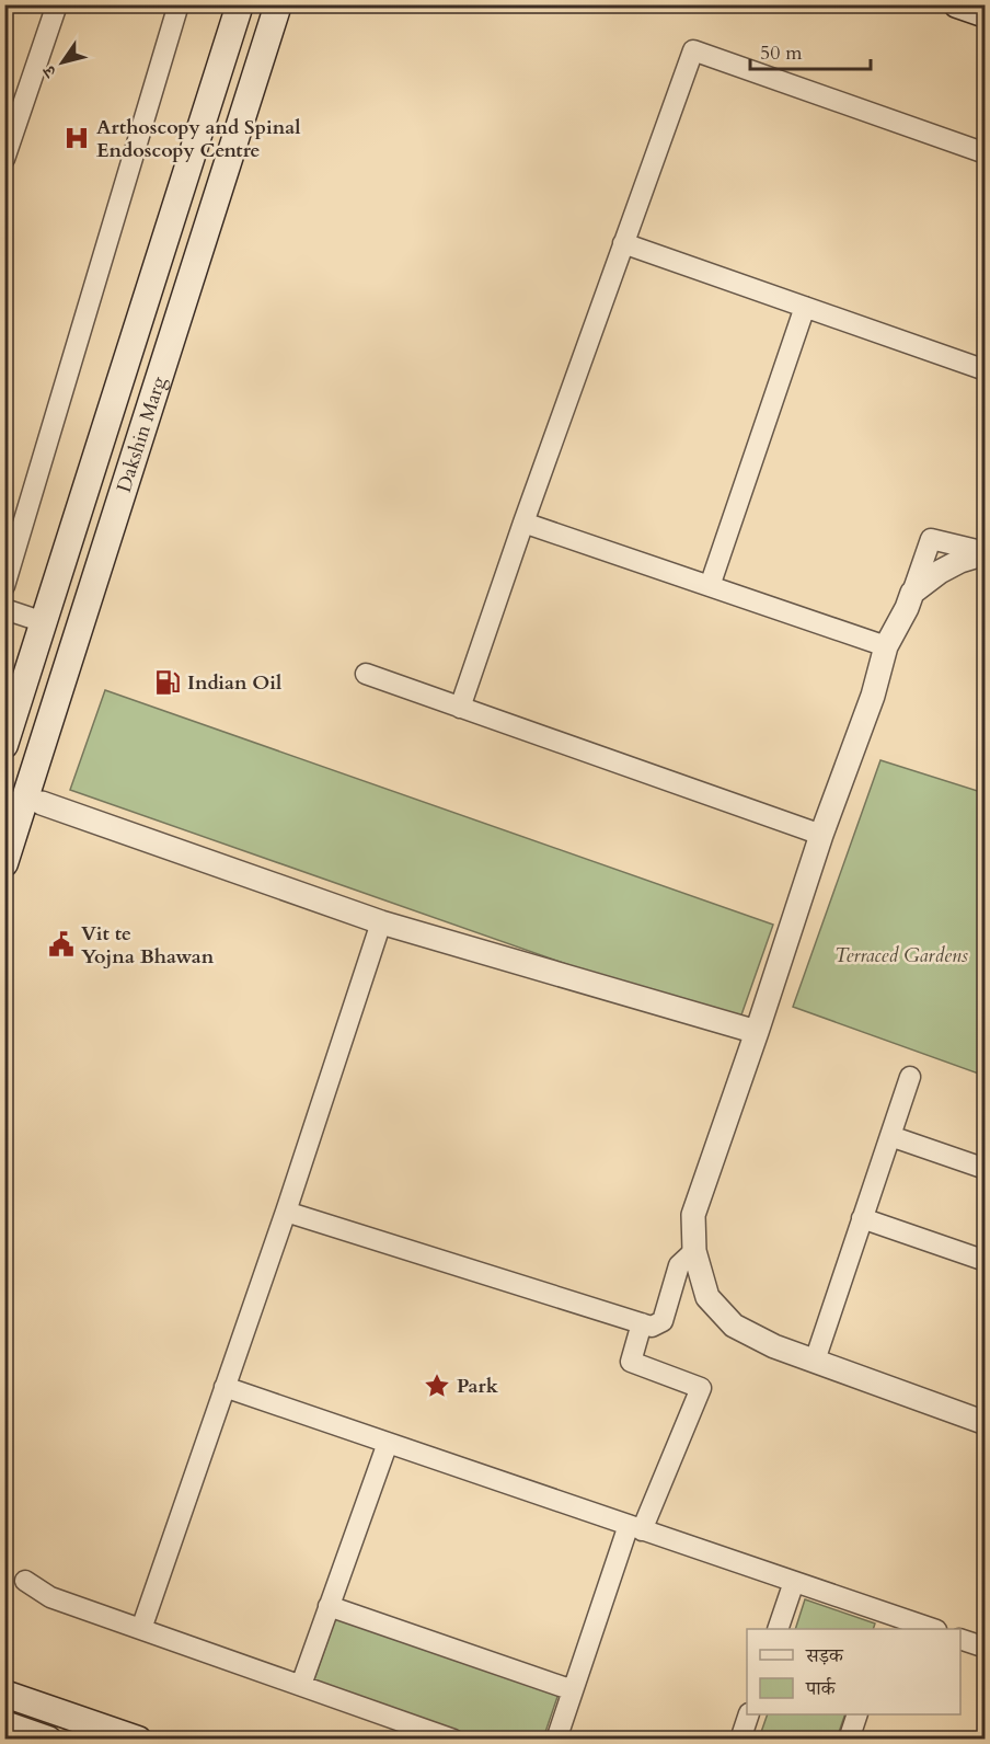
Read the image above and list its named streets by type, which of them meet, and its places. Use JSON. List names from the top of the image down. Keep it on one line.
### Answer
{"streets":{"main road":["Dakshin Marg"]},"parks":["Terraced Gardens"],"places":{"hospital":["Arthoscopy and Spinal Endoscopy Centre"],"fuel station":["Indian Oil"],"public building":["Vit te Yojna Bhawan"],"place":["Park"]},"legend":["सड़क","पार्क"],"scale_bar":"50 m","north":"bottom left"}
